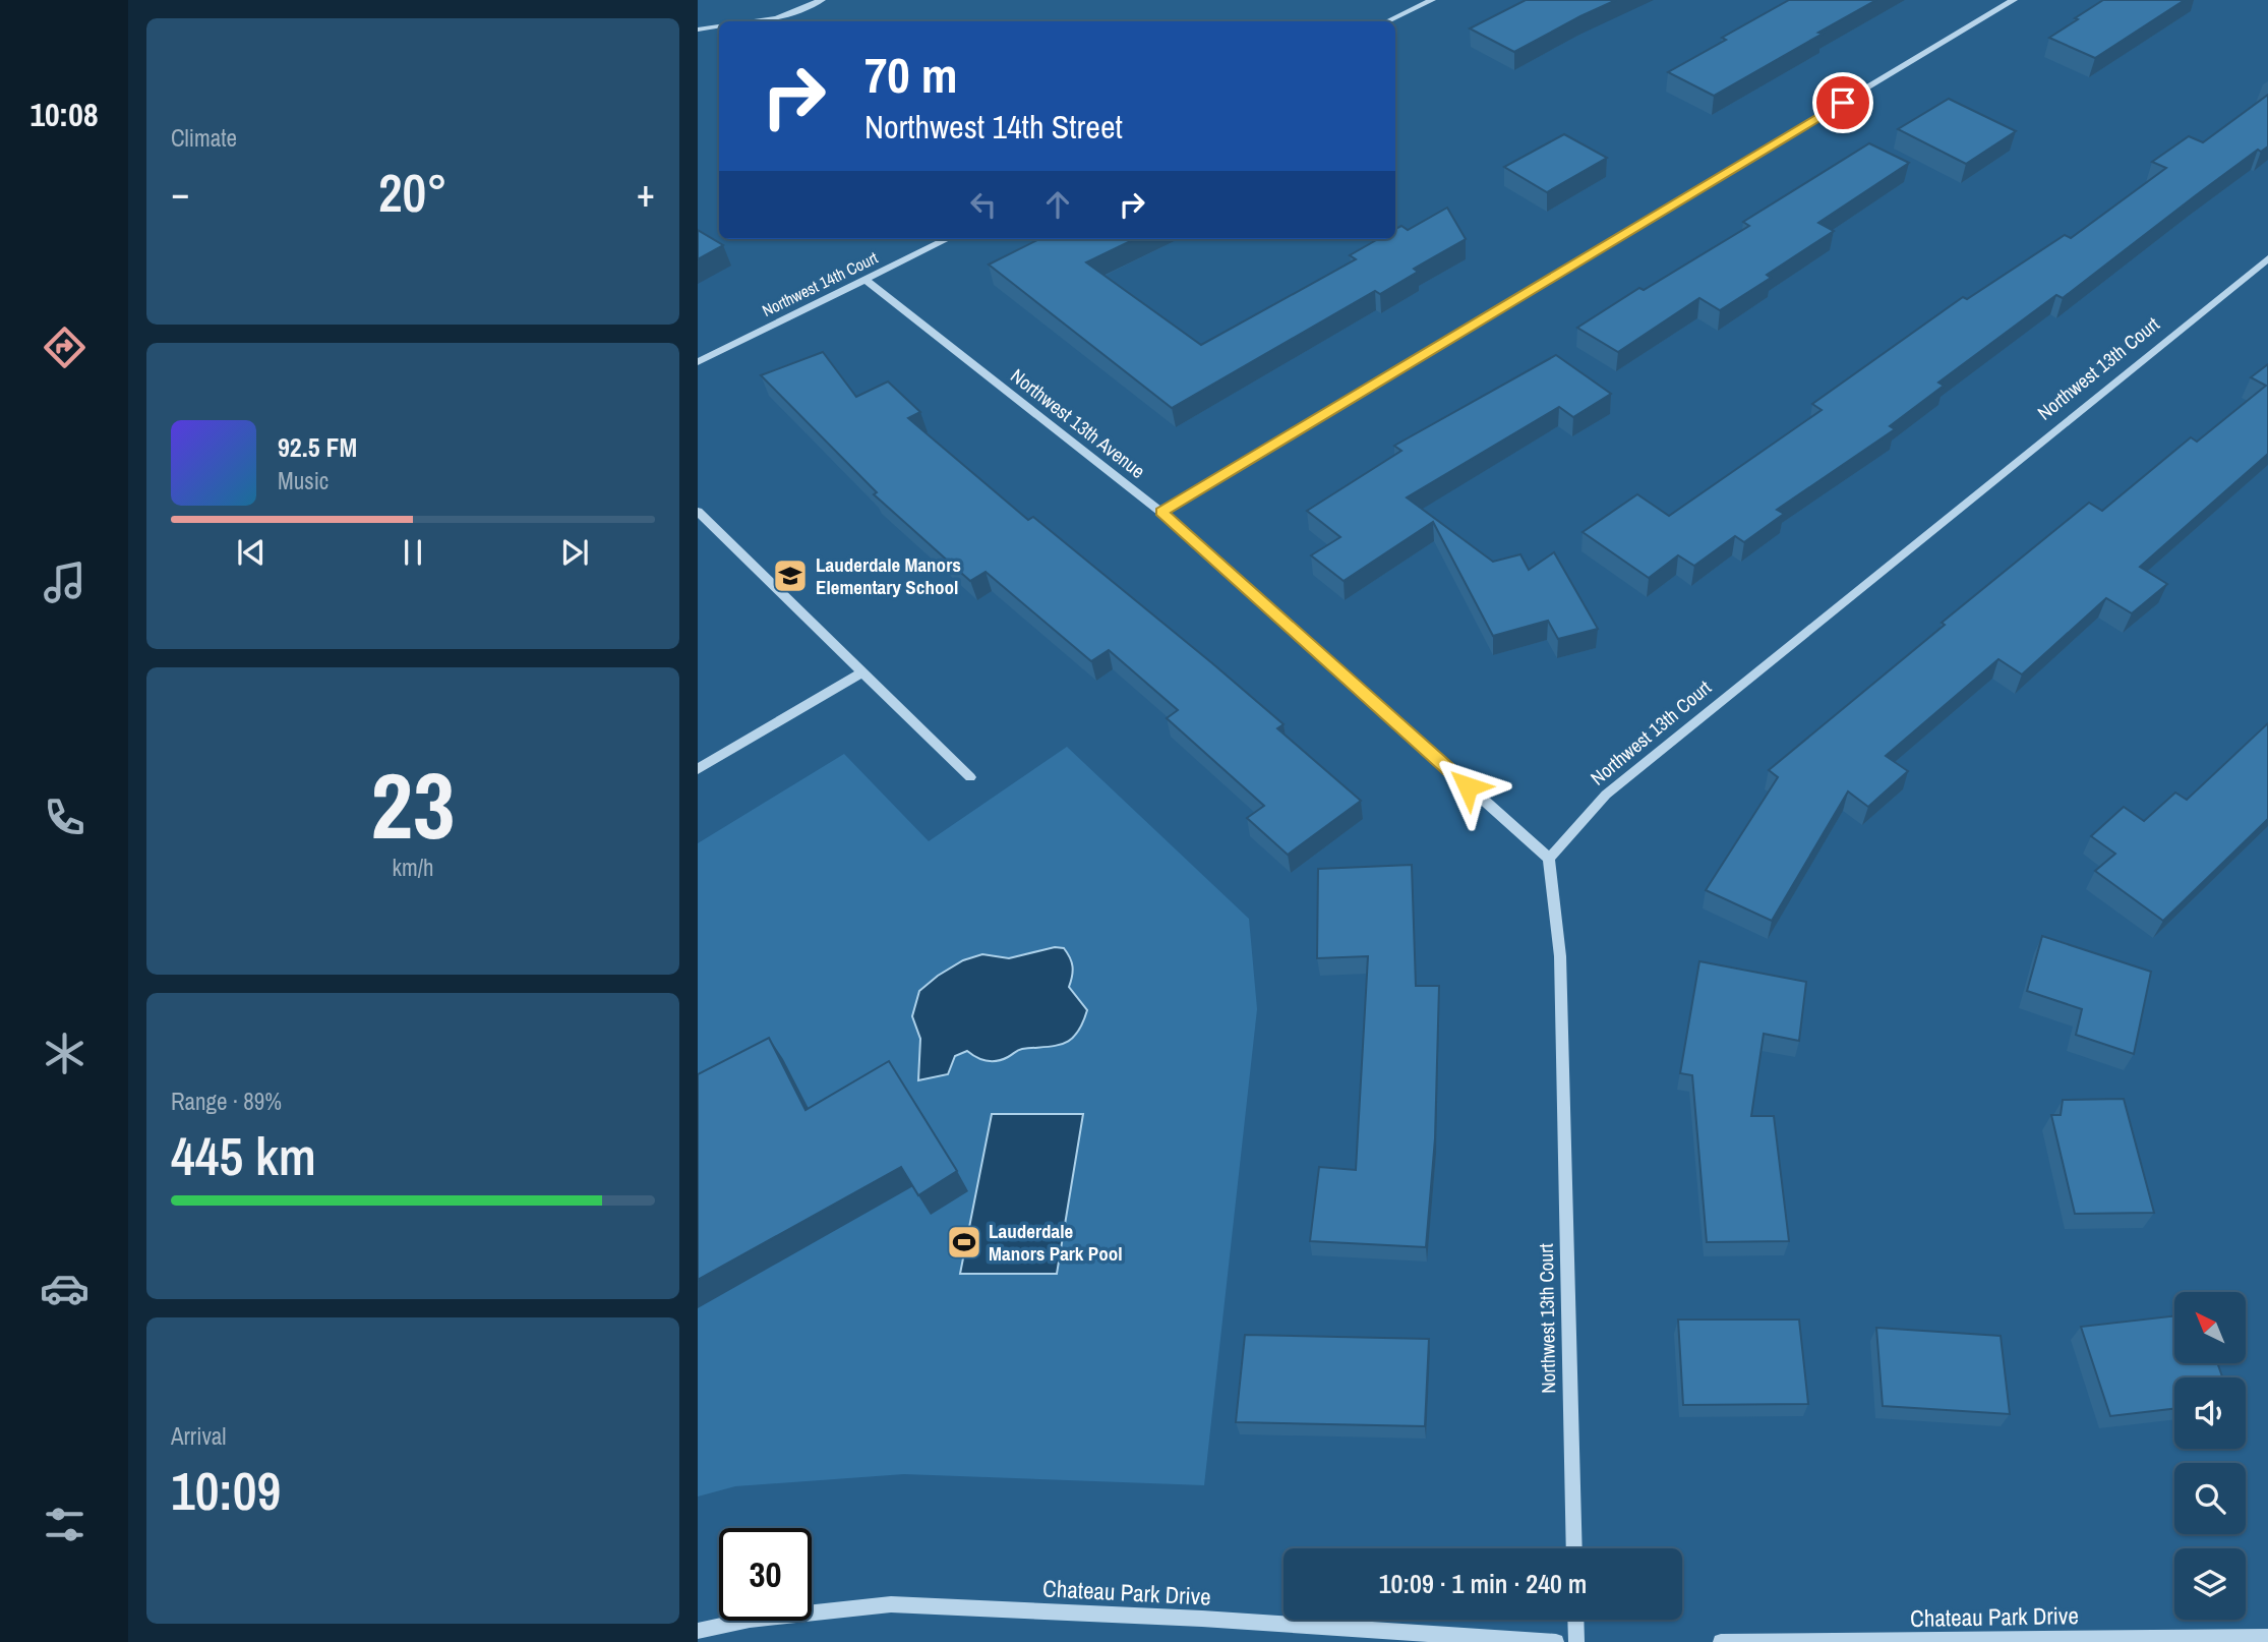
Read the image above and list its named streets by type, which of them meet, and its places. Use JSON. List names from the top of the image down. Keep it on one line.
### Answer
{"streets":{"street":["Northwest 14th Court","Northwest 13th Court","Northwest 13th Avenue","Chateau Park Drive"]},"crossings":[["Northwest 14th Court","Northwest 13th Avenue"],["Northwest 13th Court","Northwest 13th Avenue"]],"places":{"school or university":["Lauderdale Manors Elementary School"],"sports":["Lauderdale Manors Park Pool"]},"north":"top left","page":{"tabs":"10:08","tile":["Climate",["23","km/h"],["Range · 89%","445 km"],["Arrival","10:09"]],"turn":["70 m","Northwest 14th Street"],"heat":["−","20°","+"],"song":["92.5 FM","Music"],"limit":"30","trip":"10:09 · 1 min · 240 m"}}
